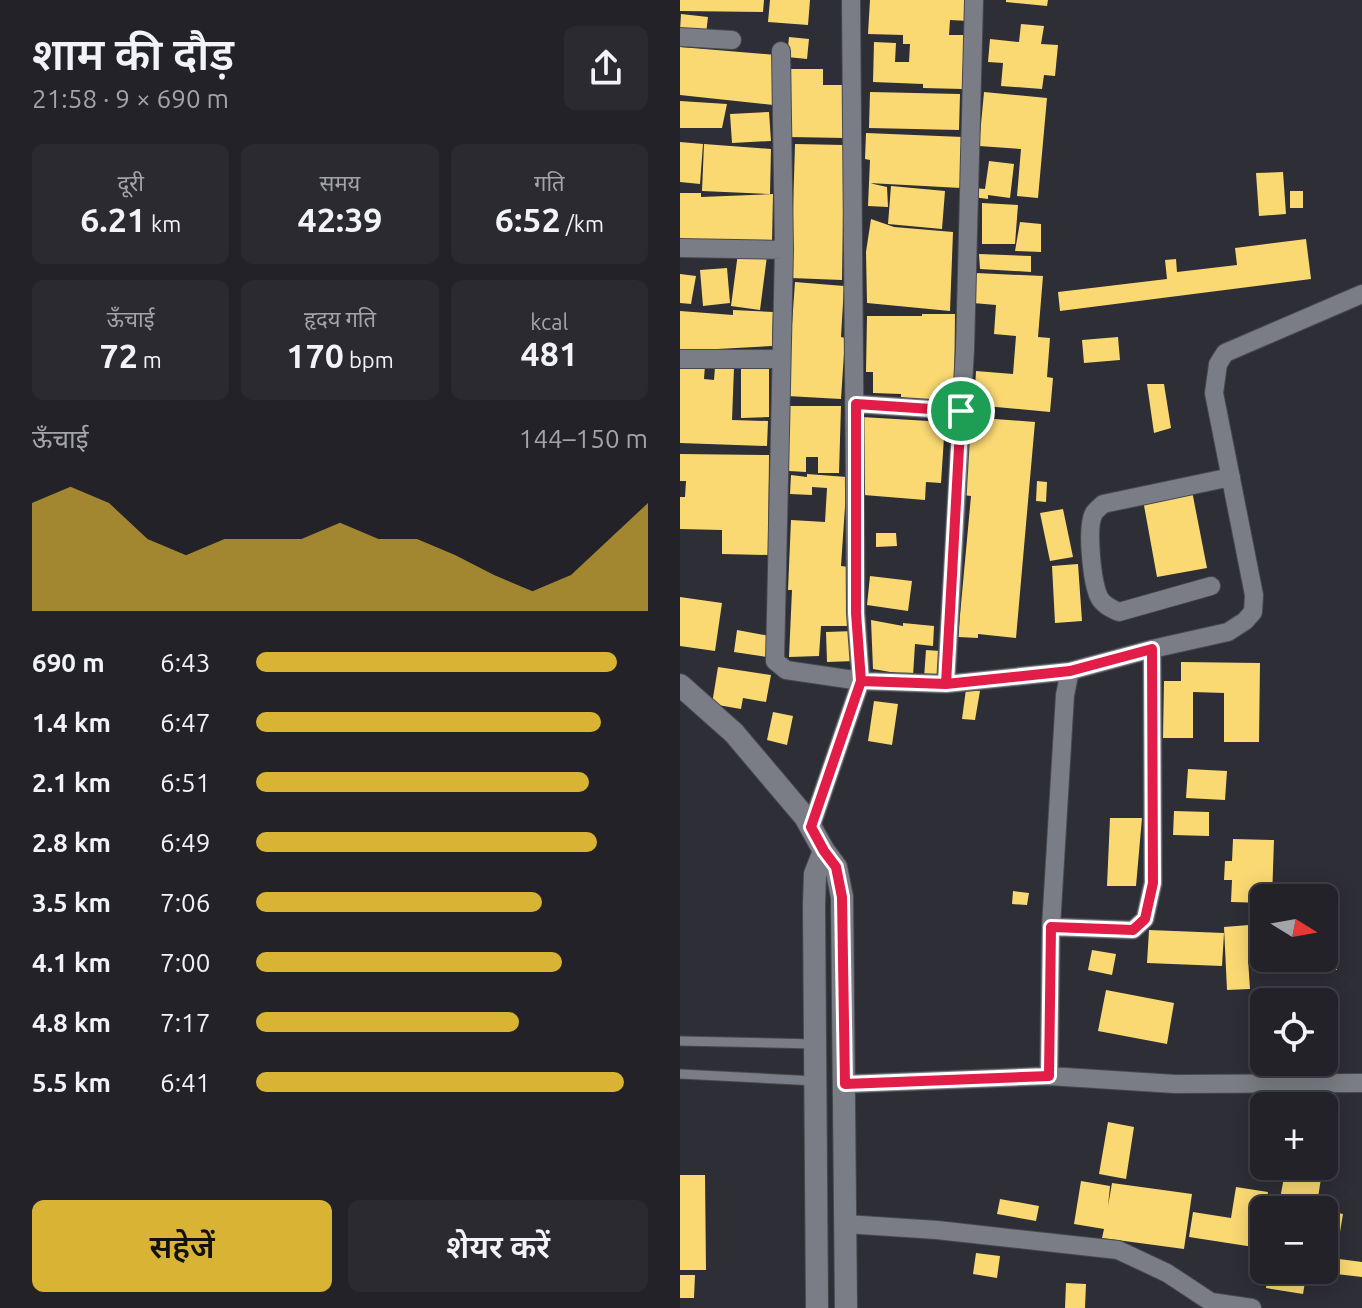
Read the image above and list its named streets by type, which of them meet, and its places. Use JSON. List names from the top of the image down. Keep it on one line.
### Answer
{"north":"right","page":{"heading":["शाम की दौड़","21:58 · 9 × 690 m"],"stats":[["दूरी","6.21 km"],["समय","42:39"],["गति","6:52 /km"],["ऊँचाई","72 m"],["हृदय गति","170 bpm"],["kcal","481"]],"chart":["ऊँचाई","144–150 m"],"list":[{"name":"690 m","note":"6:43"},{"name":"1.4 km","note":"6:47"},{"name":"2.1 km","note":"6:51"},{"name":"2.8 km","note":"6:49"},{"name":"3.5 km","note":"7:06"},{"name":"4.1 km","note":"7:00"},{"name":"4.8 km","note":"7:17"},{"name":"5.5 km","note":"6:41"}],"map_buttons":["+","−"],"buttons":["सहेजें","शेयर करें"]}}
